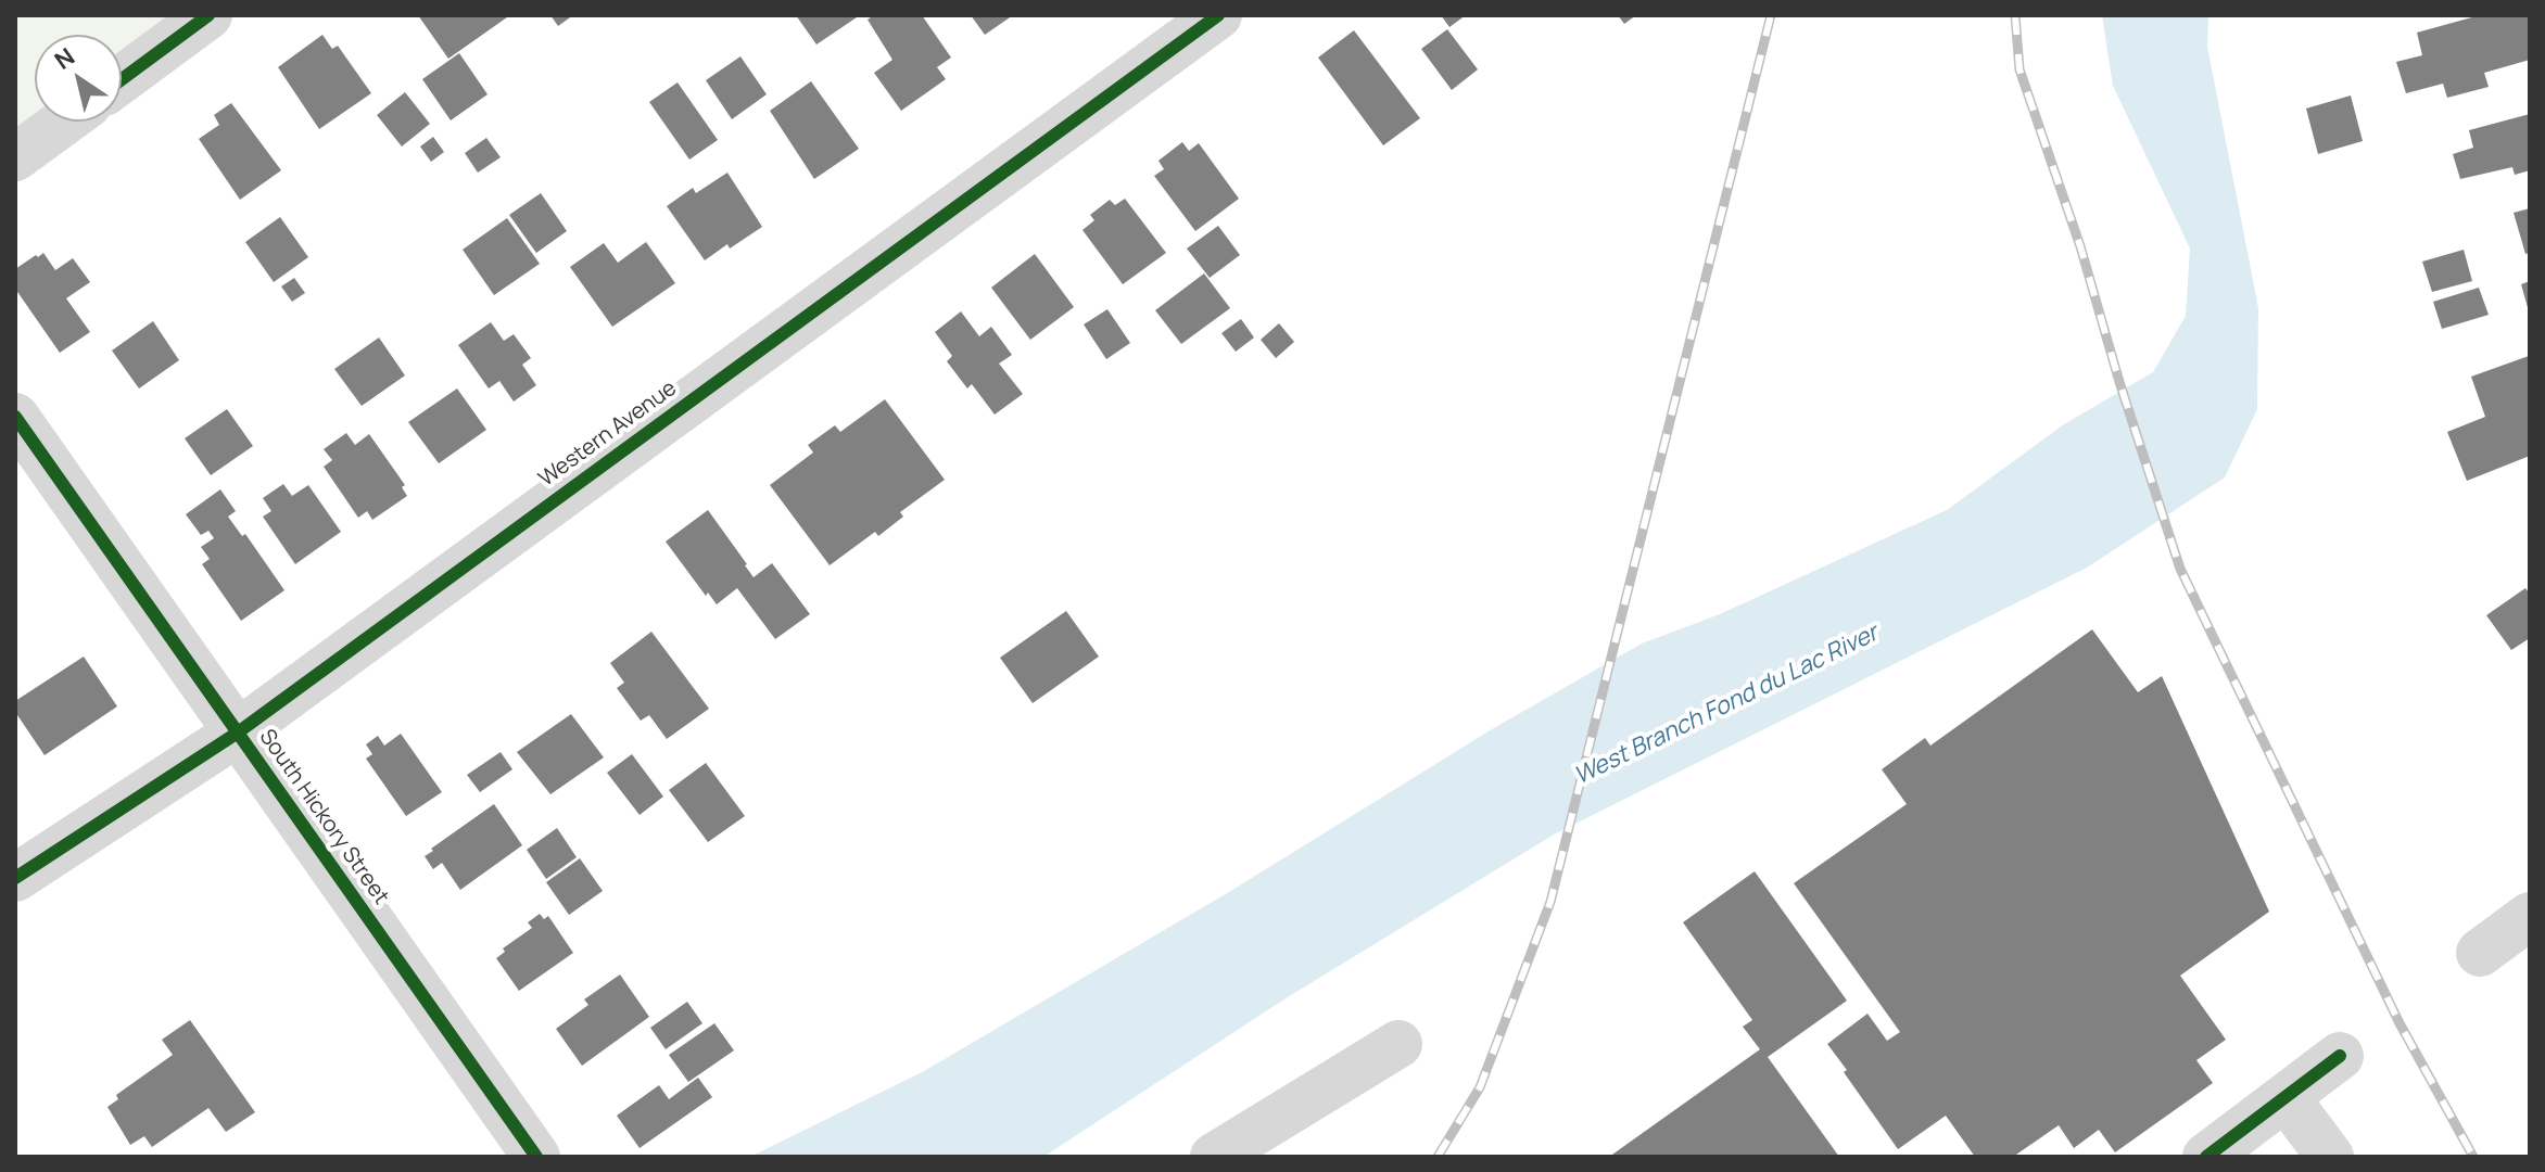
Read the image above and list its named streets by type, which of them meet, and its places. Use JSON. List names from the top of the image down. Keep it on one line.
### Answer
{"streets":{"street":["Western Avenue","South Hickory Street"]},"crossings":[["Western Avenue","South Hickory Street"]],"water":["West Branch Fond du Lac River"],"north":"top left"}
